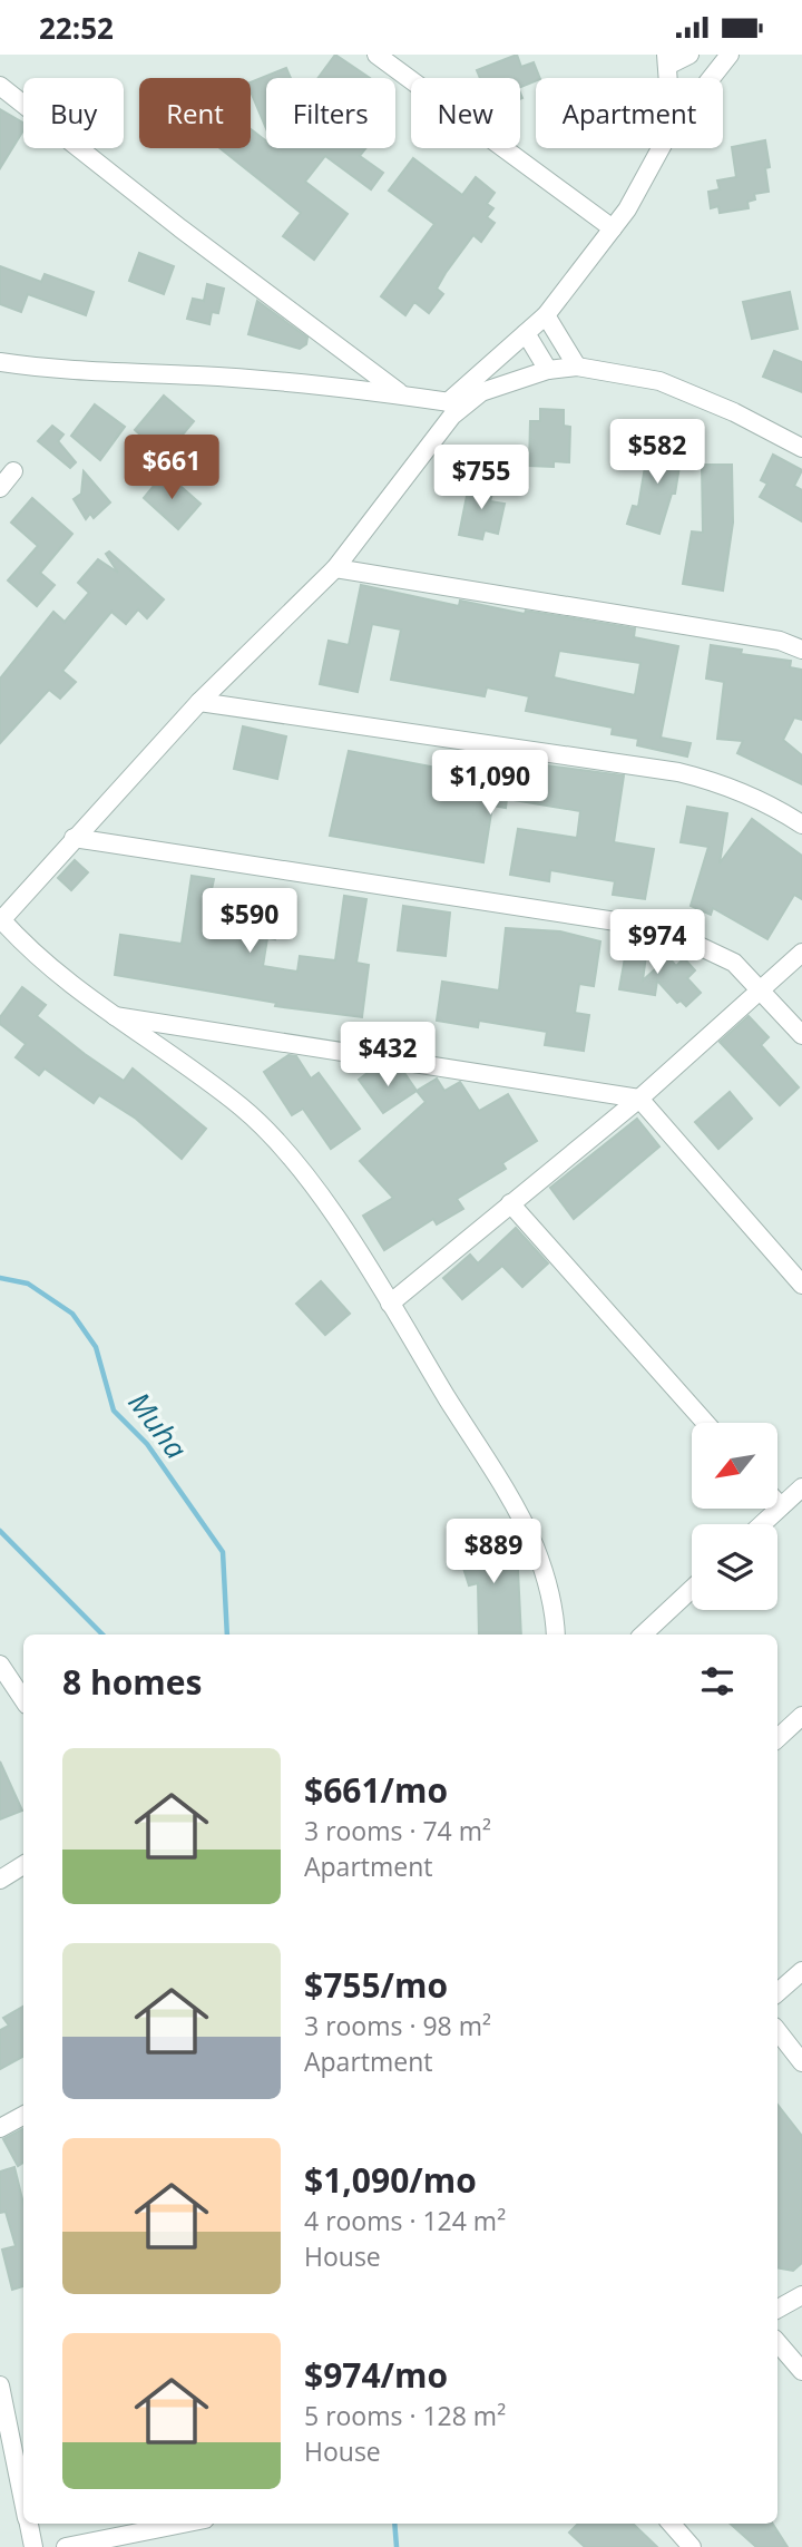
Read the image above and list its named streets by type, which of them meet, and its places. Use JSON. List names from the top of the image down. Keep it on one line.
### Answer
{"water":["Muha"],"north":"bottom left","page":{"status":"22:52","chip":["Buy","Rent","Filters","New","Apartment"],"price":["$582","$661","$755","$1,090","$590","$974","$432","$889"],"heading":"8 homes","list":[{"name":"$661/mo","note":"3 rooms · 74 m² · Apartment"},{"name":"$755/mo","note":"3 rooms · 98 m² · Apartment"},{"name":"$1,090/mo","note":"4 rooms · 124 m² · House"},{"name":"$974/mo","note":"5 rooms · 128 m² · House"}]}}
